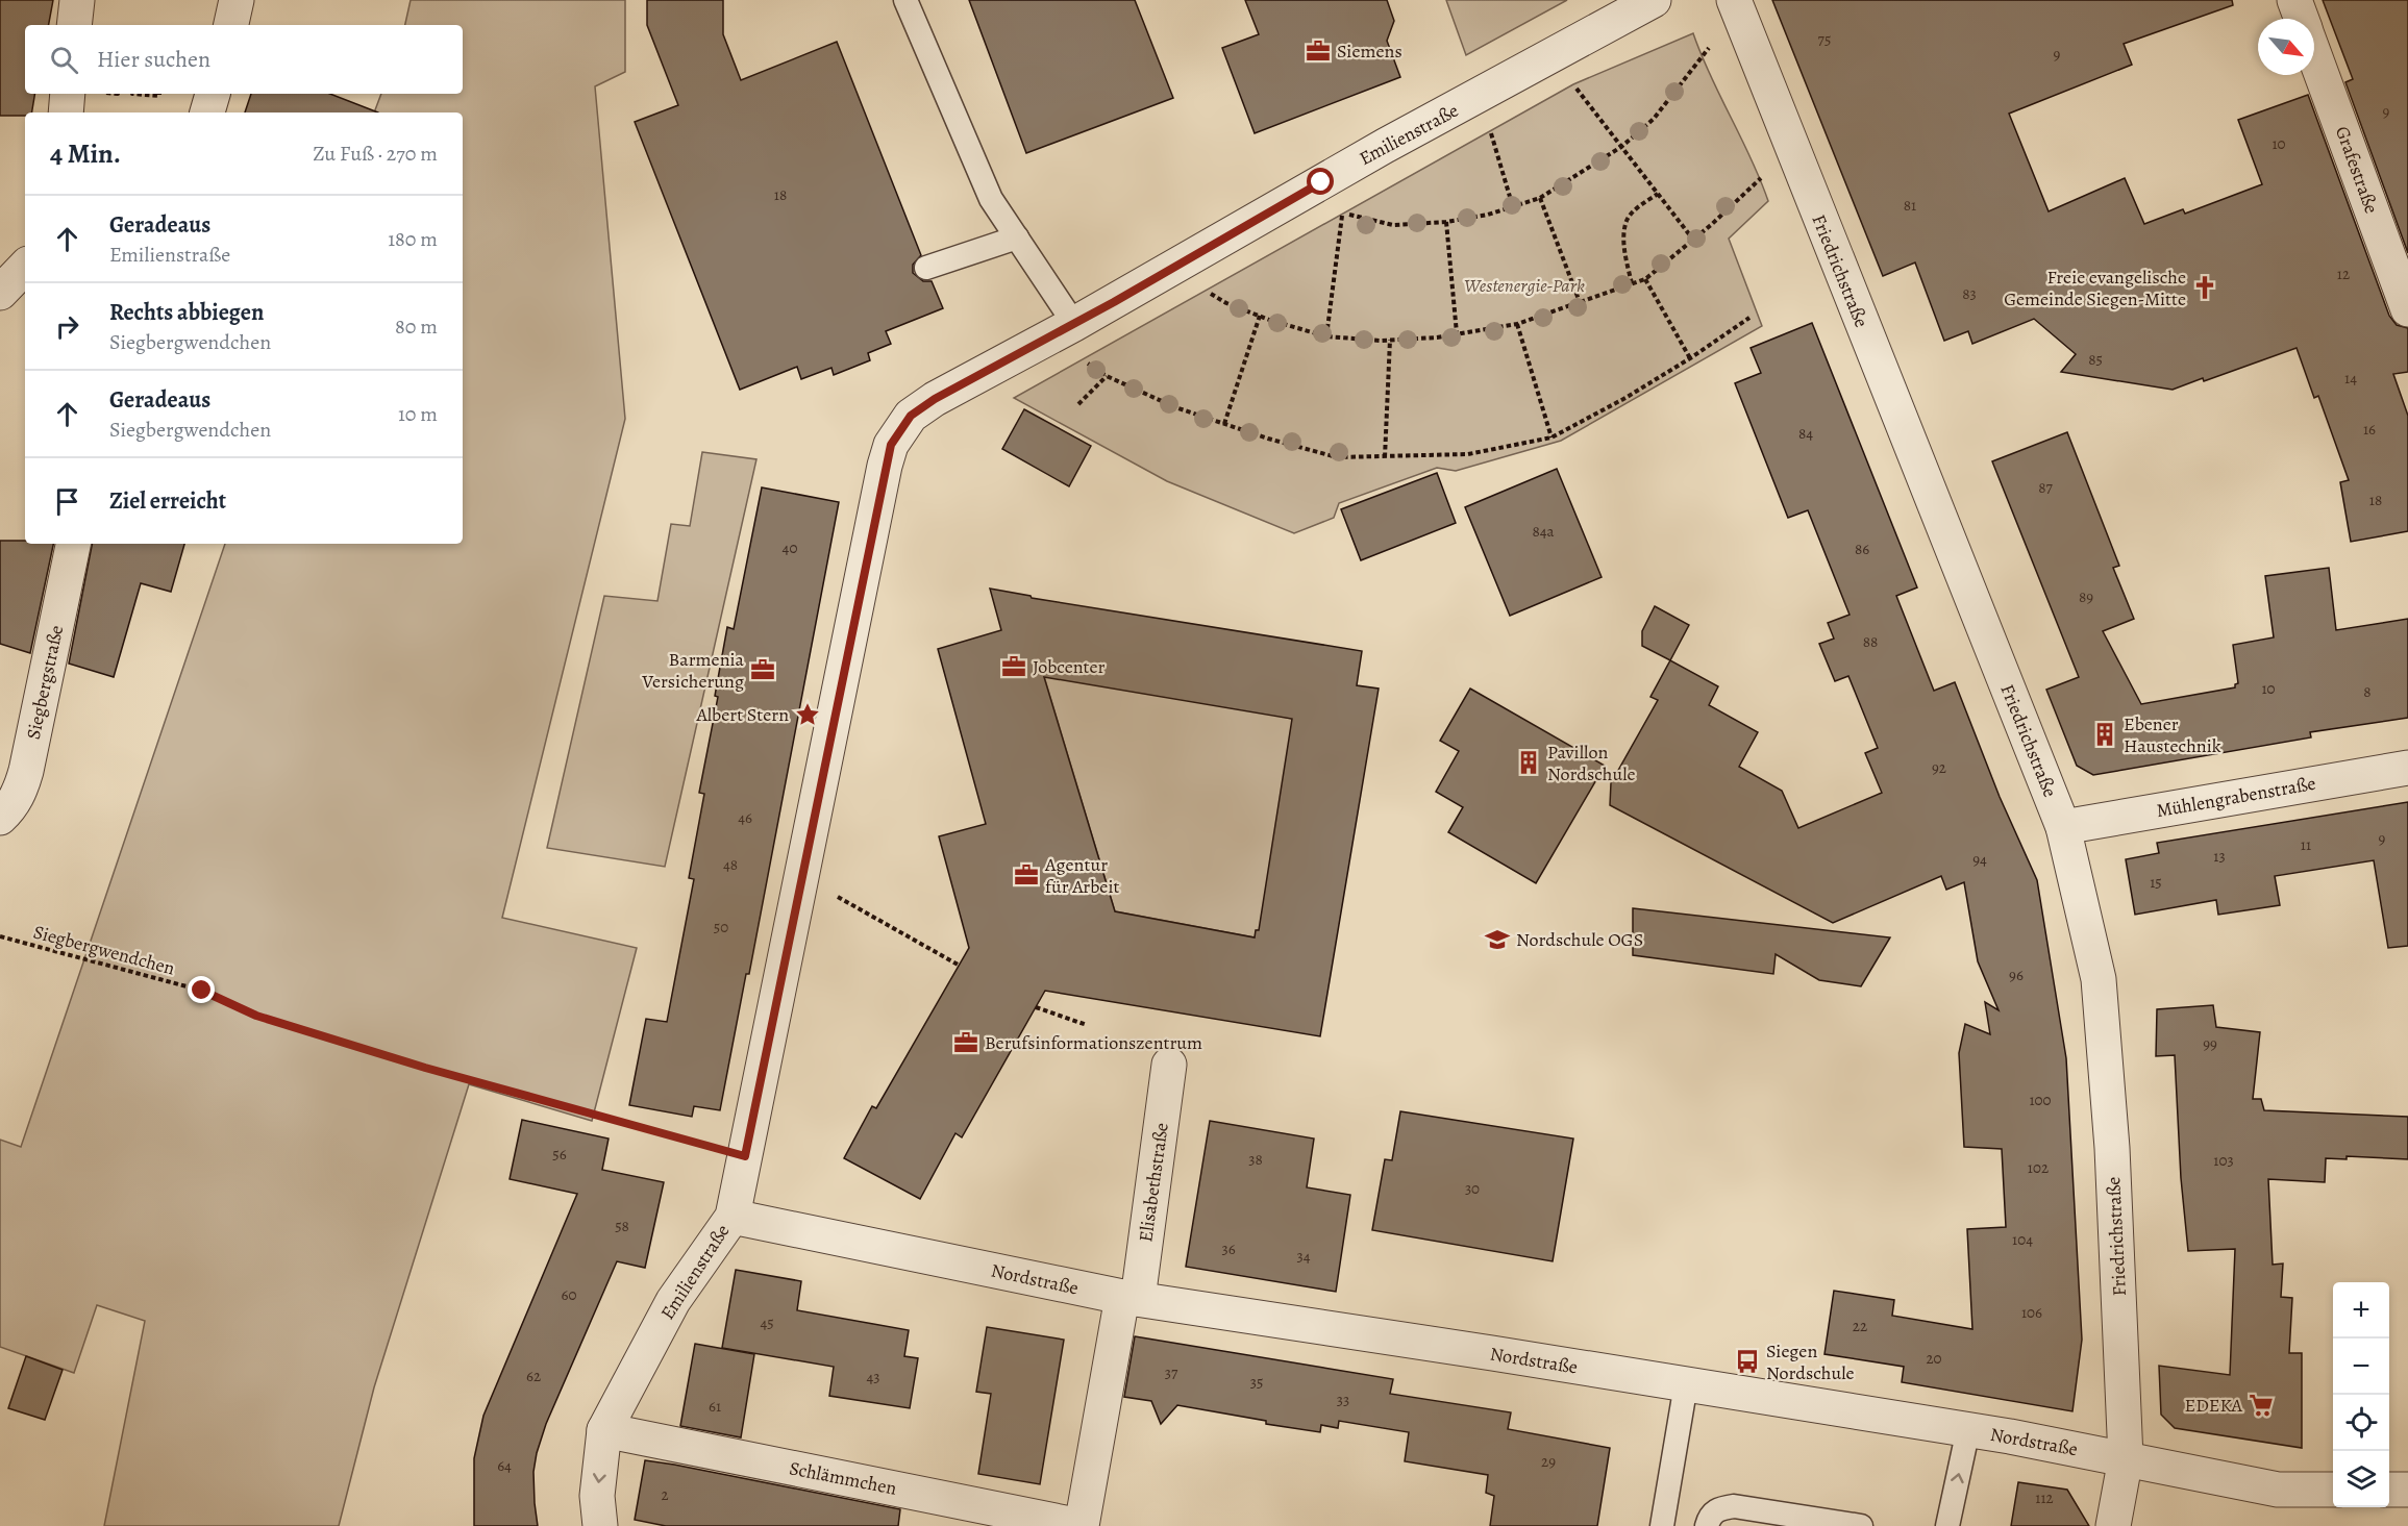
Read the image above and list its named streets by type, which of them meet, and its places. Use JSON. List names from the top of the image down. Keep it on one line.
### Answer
{"streets":{"street":["Emilienstraße","Grafestraße","Friedrichstraße","Siegbergstraße","Mühlengrabenstraße","Elisabethstraße","Nordstraße","Schlämmchen"],"path":["Siegbergwendchen"]},"crossings":[["Emilienstraße","Siegbergwendchen"],["Emilienstraße","Nordstraße"],["Emilienstraße","Schlämmchen"],["Friedrichstraße","Mühlengrabenstraße"],["Friedrichstraße","Nordstraße"],["Elisabethstraße","Nordstraße"],["Elisabethstraße","Schlämmchen"]],"parks":["Westenergie-Park"],"places":{"office":["Siemens","Jobcenter","Barmenia Versicherung","Agentur für Arbeit","Berufsinformationszentrum"],"church":["Freie evangelische Gemeinde Siegen-Mitte"],"place":["Albert Stern"],"building":["Ebener Haustechnik","Pavillon Nordschule"],"school or university":["Nordschule OGS"],"bus stop":["Siegen Nordschule"],"supermarket":["EDEKA"]},"house_numbers":["75","9","9","10","18","81","12","83","85","14","16","84","87","18","84a","40","86","89","88","10","8","92","46","9","11","13","94","48","15","50","96","99","100","56","38","103","102","30","58","104","36","34","60","106","45","22","20","37","62","43","35","33","61","29","64","2","112"],"north":"bottom right","page":{"search":"Hier suchen","heading":["4 Min.","Zu Fuß · 270 m"],"list":[["Geradeaus","Emilienstraße","180 m"],["Rechts abbiegen","Siegbergwendchen","80 m"],["Geradeaus","Siegbergwendchen","10 m"],"Ziel erreicht"],"map_buttons":["+","−"]}}
